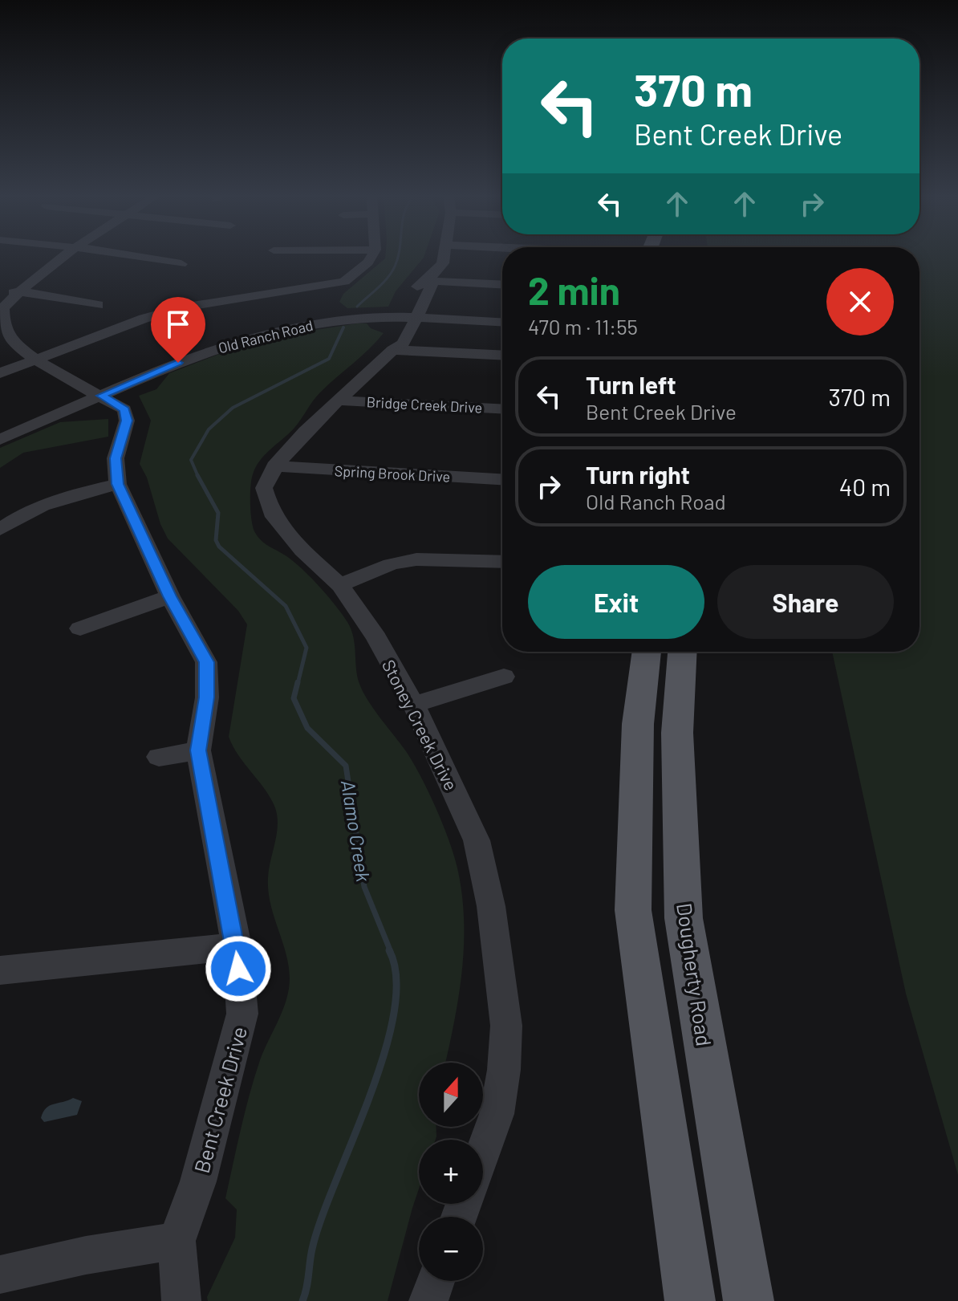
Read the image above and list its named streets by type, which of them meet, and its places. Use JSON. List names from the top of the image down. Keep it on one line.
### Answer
{"streets":{"main road":["Dougherty Road"],"street":["Old Ranch Road","Bridge Creek Drive","Spring Brook Drive","Stoney Creek Drive","Bent Creek Drive"]},"crossings":[["Old Ranch Road","Stoney Creek Drive"],["Old Ranch Road","Bent Creek Drive"],["Bridge Creek Drive","Stoney Creek Drive"],["Spring Brook Drive","Stoney Creek Drive"]],"water":["Alamo Creek"],"north":"top","page":{"turn":["370 m","Bent Creek Drive"],"heading":["2 min","470 m · 11:55"],"list":[{"name":"Turn left","note":"Bent Creek Drive","value":"370 m"},{"name":"Turn right","note":"Old Ranch Road","value":"40 m"}],"buttons":["Exit","Share"],"map_buttons":["+","−"]}}
